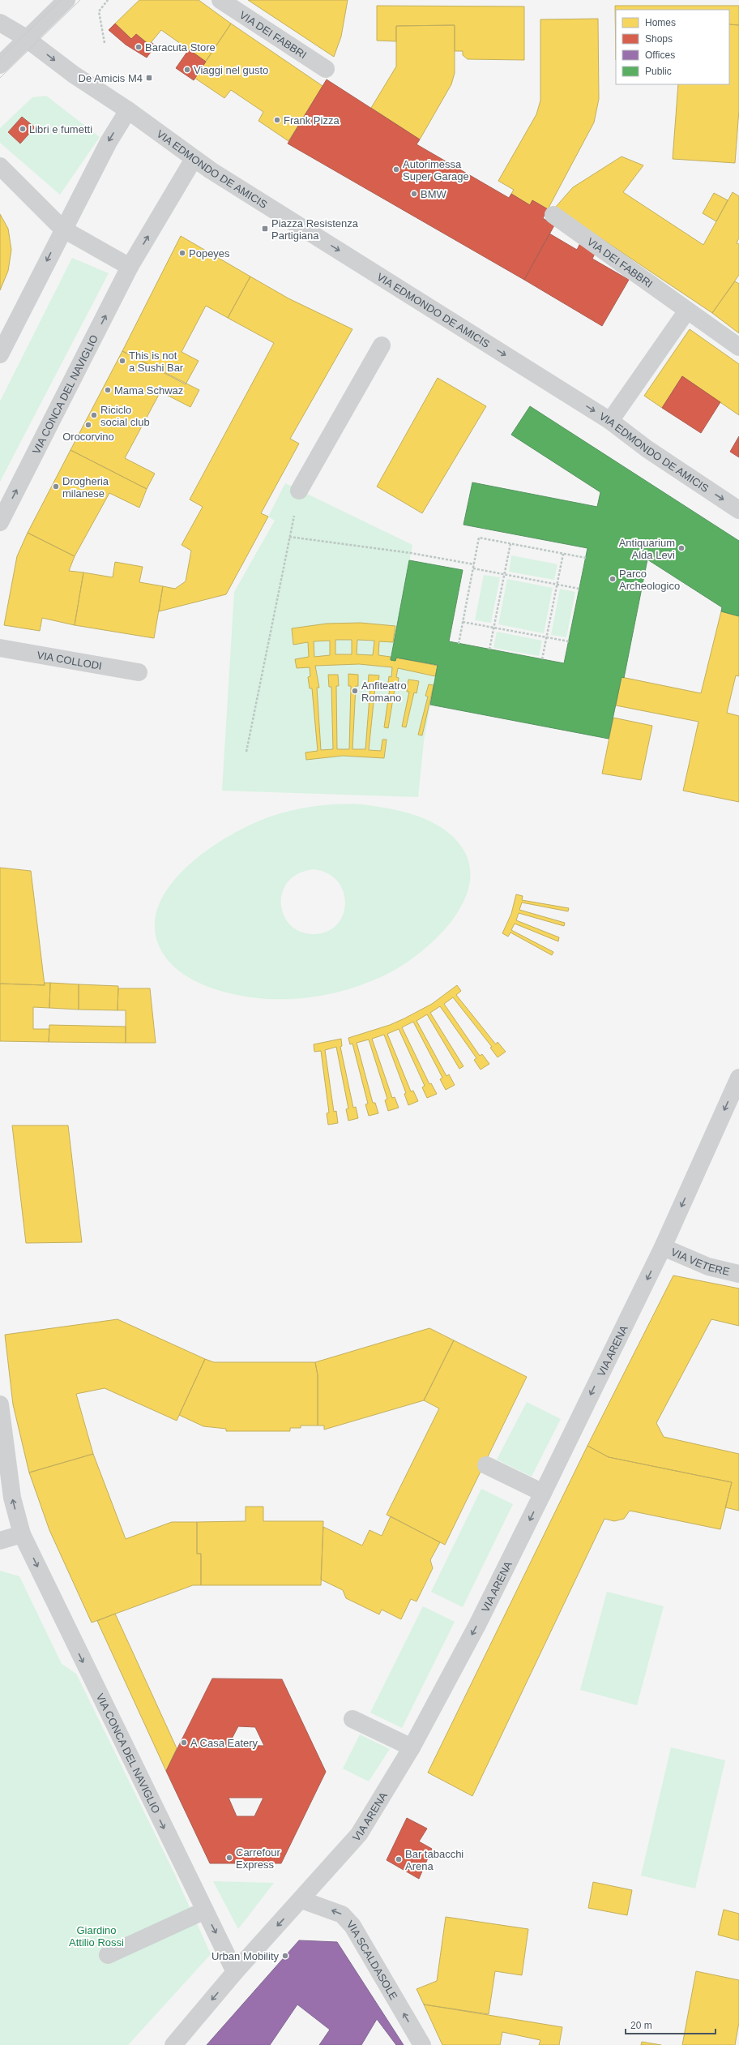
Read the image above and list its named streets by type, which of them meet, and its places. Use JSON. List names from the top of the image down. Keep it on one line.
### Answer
{"streets":{"street":["VIA DEI FABBRI","VIA EDMONDO DE AMICIS","VIA CONCA DEL NAVIGLIO","VIA COLLODI","VIA VETERE","VIA ARENA","VIA SCALDASOLE"]},"crossings":[["VIA EDMONDO DE AMICIS","VIA CONCA DEL NAVIGLIO"],["VIA CONCA DEL NAVIGLIO","VIA ARENA"],["VIA VETERE","VIA ARENA"],["VIA ARENA","VIA SCALDASOLE"]],"one_way":["VIA EDMONDO DE AMICIS","VIA ARENA","VIA SCALDASOLE"],"parks":["Giardino Attilio Rossi"],"places":{"other":["Baracuta Store","Viaggi nel gusto","Frank Pizza","Libri e fumetti","Autorimessa Super Garage","BMW","Popeyes","This is not a Sushi Bar","Mama Schwaz","Riciclo social club","Orocorvino","Drogheria milanese","Antiquarium Alda Levi","Parco Archeologico","Anfiteatro Romano","A Casa Eatery","Carrefour Express","Bar tabacchi Arena","Urban Mobility"],"transit":["De Amicis M4","Piazza Resistenza Partigiana"]},"legend":["Homes","Shops","Offices","Public"],"scale_bar":"20 m"}
